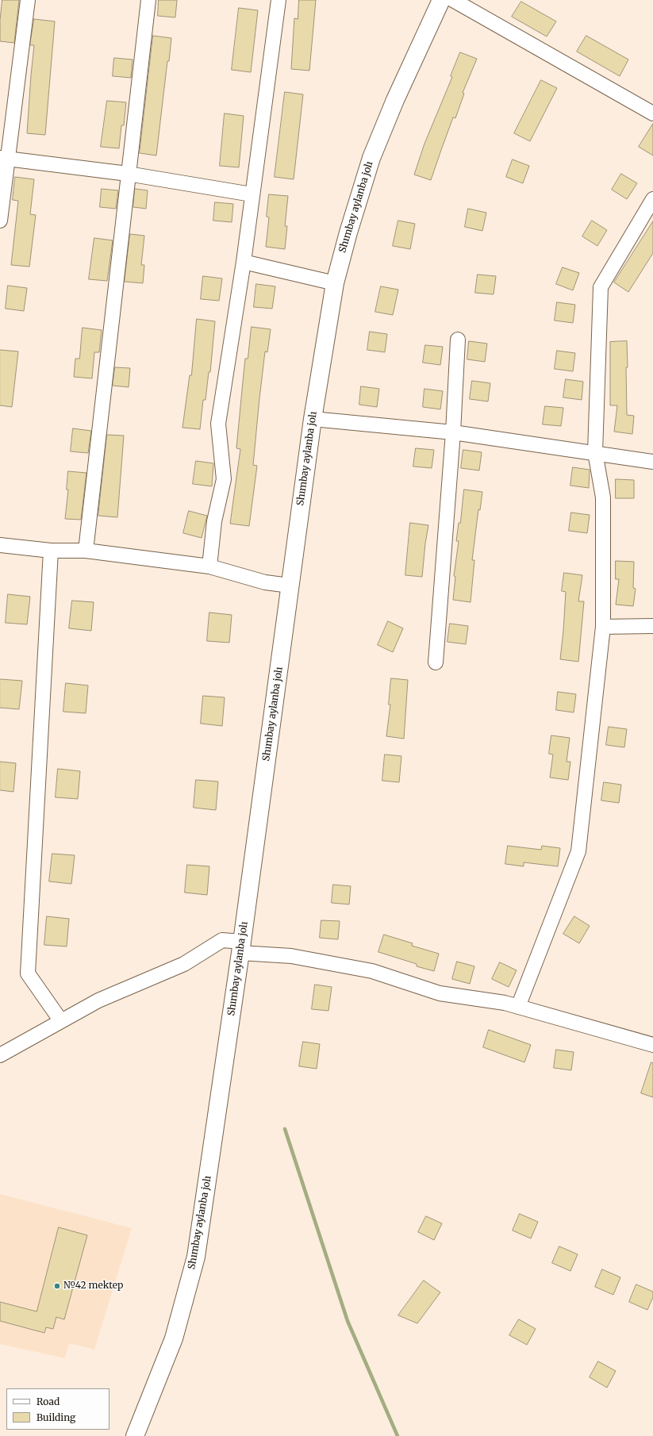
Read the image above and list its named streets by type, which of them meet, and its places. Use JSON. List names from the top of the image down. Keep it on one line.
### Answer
{"streets":{"main road":["Shımbay aylanba jolı"]},"places":["№42 mektep"],"legend":["Road","Building"]}
